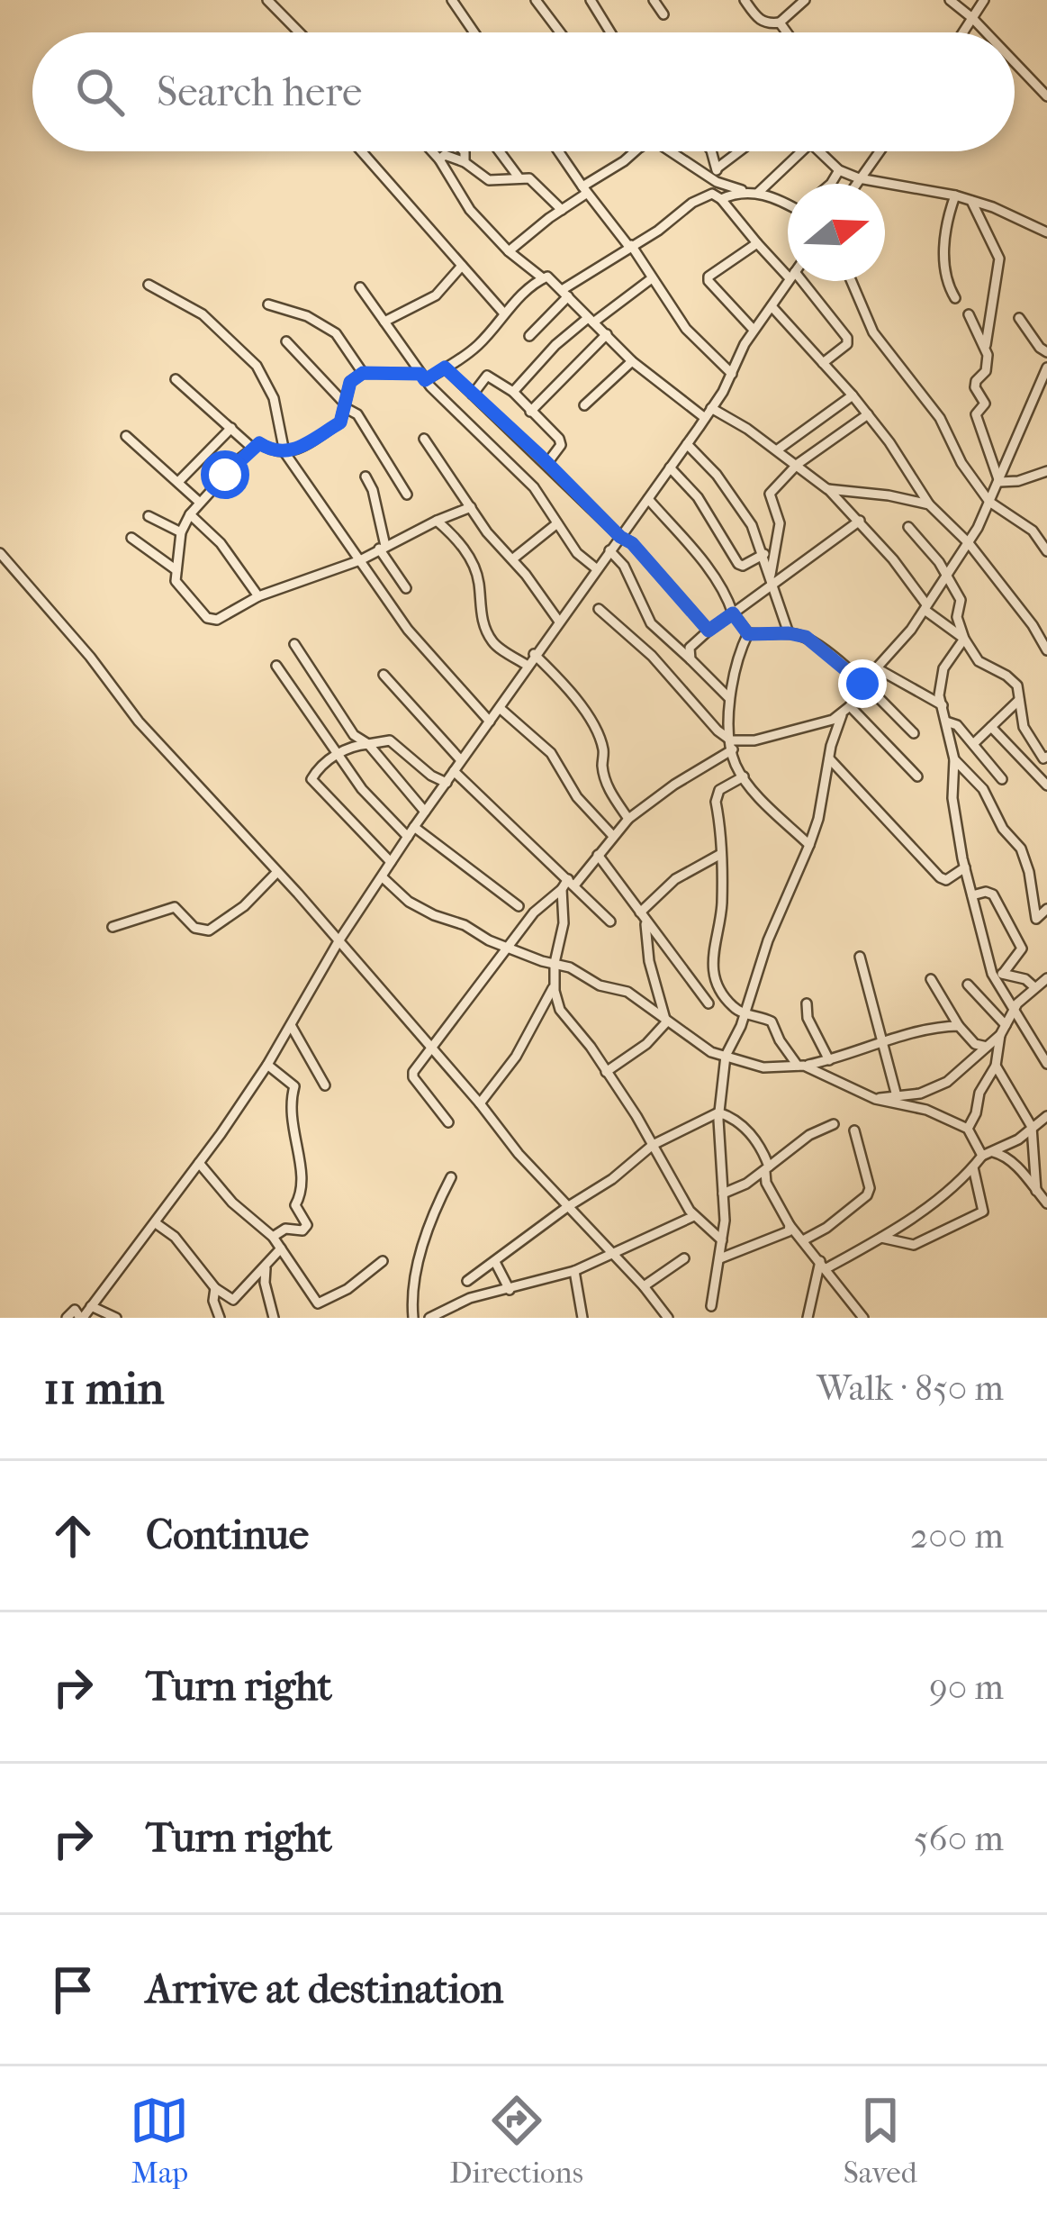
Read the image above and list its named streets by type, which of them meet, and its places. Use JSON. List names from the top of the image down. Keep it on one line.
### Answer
{"north":"right","page":{"search":"Search here","heading":["11 min","Walk · 850 m"],"list":[["Continue","200 m"],["Turn right","90 m"],["Turn right","560 m"],"Arrive at destination"],"nav":["Map","Directions","Saved"]}}
